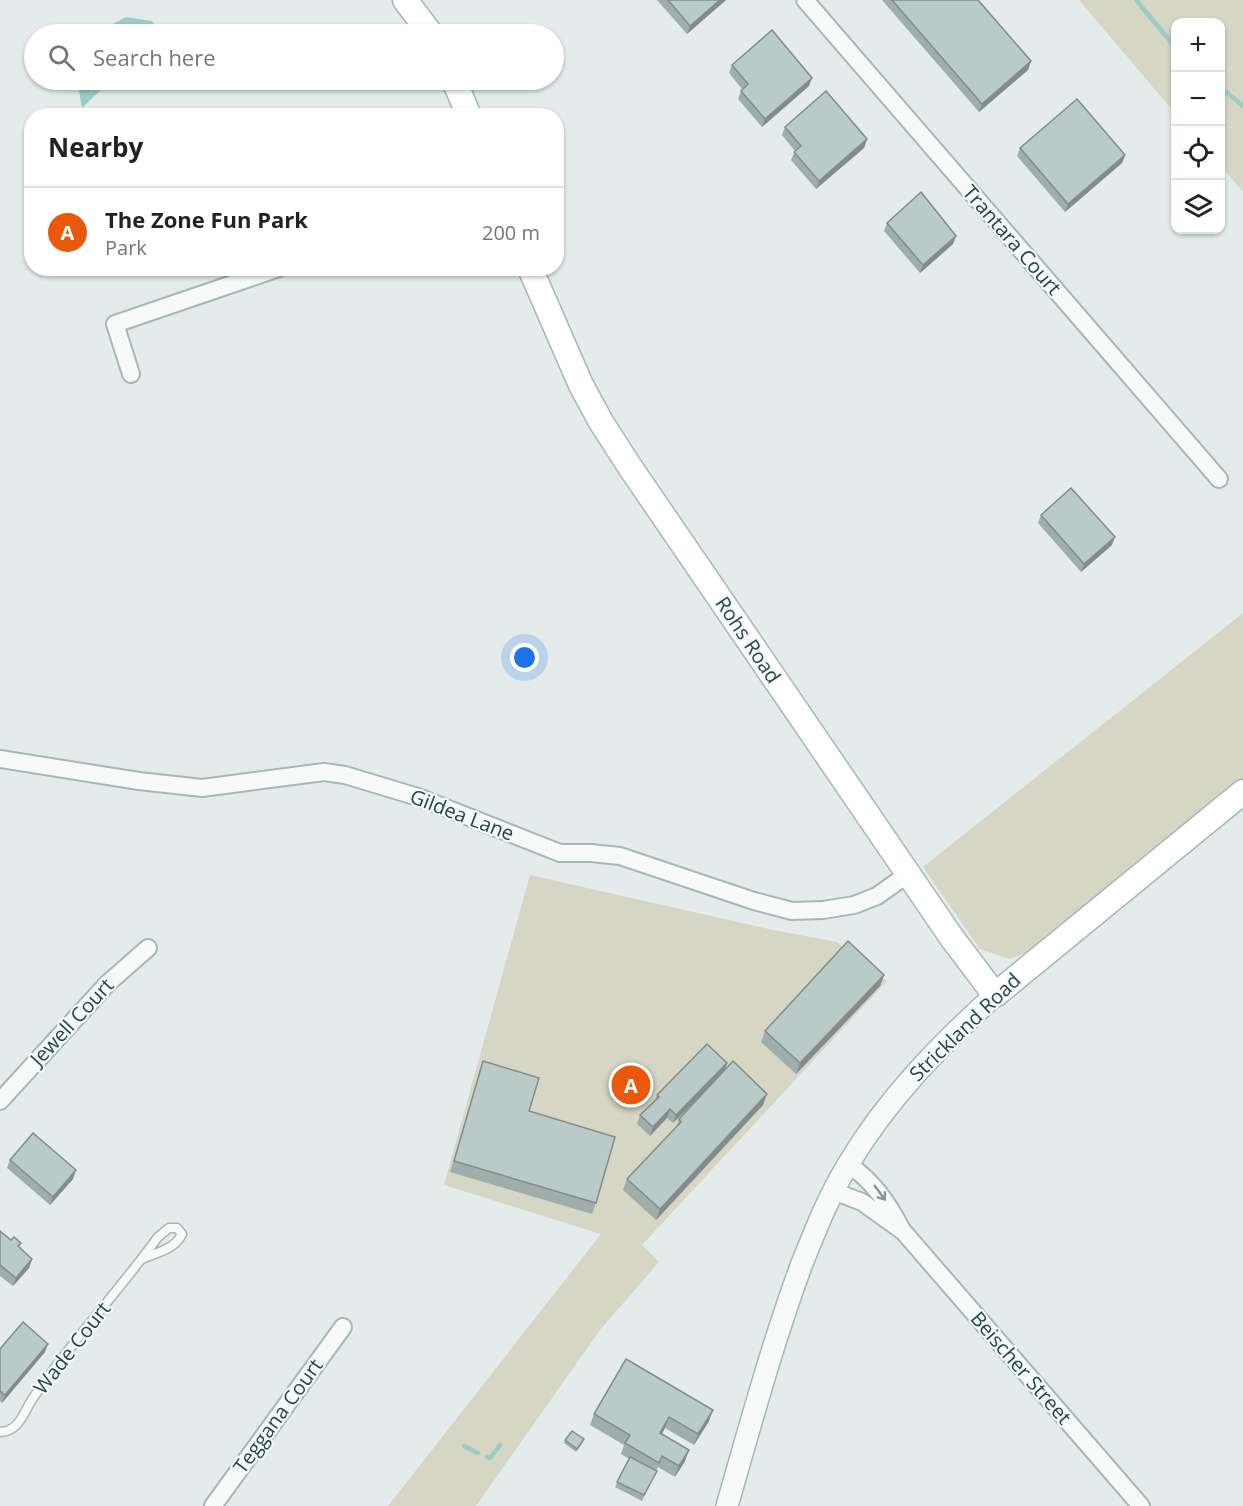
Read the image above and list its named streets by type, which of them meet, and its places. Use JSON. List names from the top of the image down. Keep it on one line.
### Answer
{"streets":{"main road":["Rohs Road","Strickland Road"],"street":["Trantara Court","Gildea Lane","Jewell Court","Beischer Street","Teggana Court"],"lane":["Wade Court"]},"crossings":[["Rohs Road","Gildea Lane"],["Rohs Road","Strickland Road"],["Strickland Road","Beischer Street"]],"page":{"map_buttons":["+","−"],"search":"Search here","heading":"Nearby","list":[{"mark":"A","name":"The Zone Fun Park","note":"Park","value":"200 m"}],"pins":"A"}}
